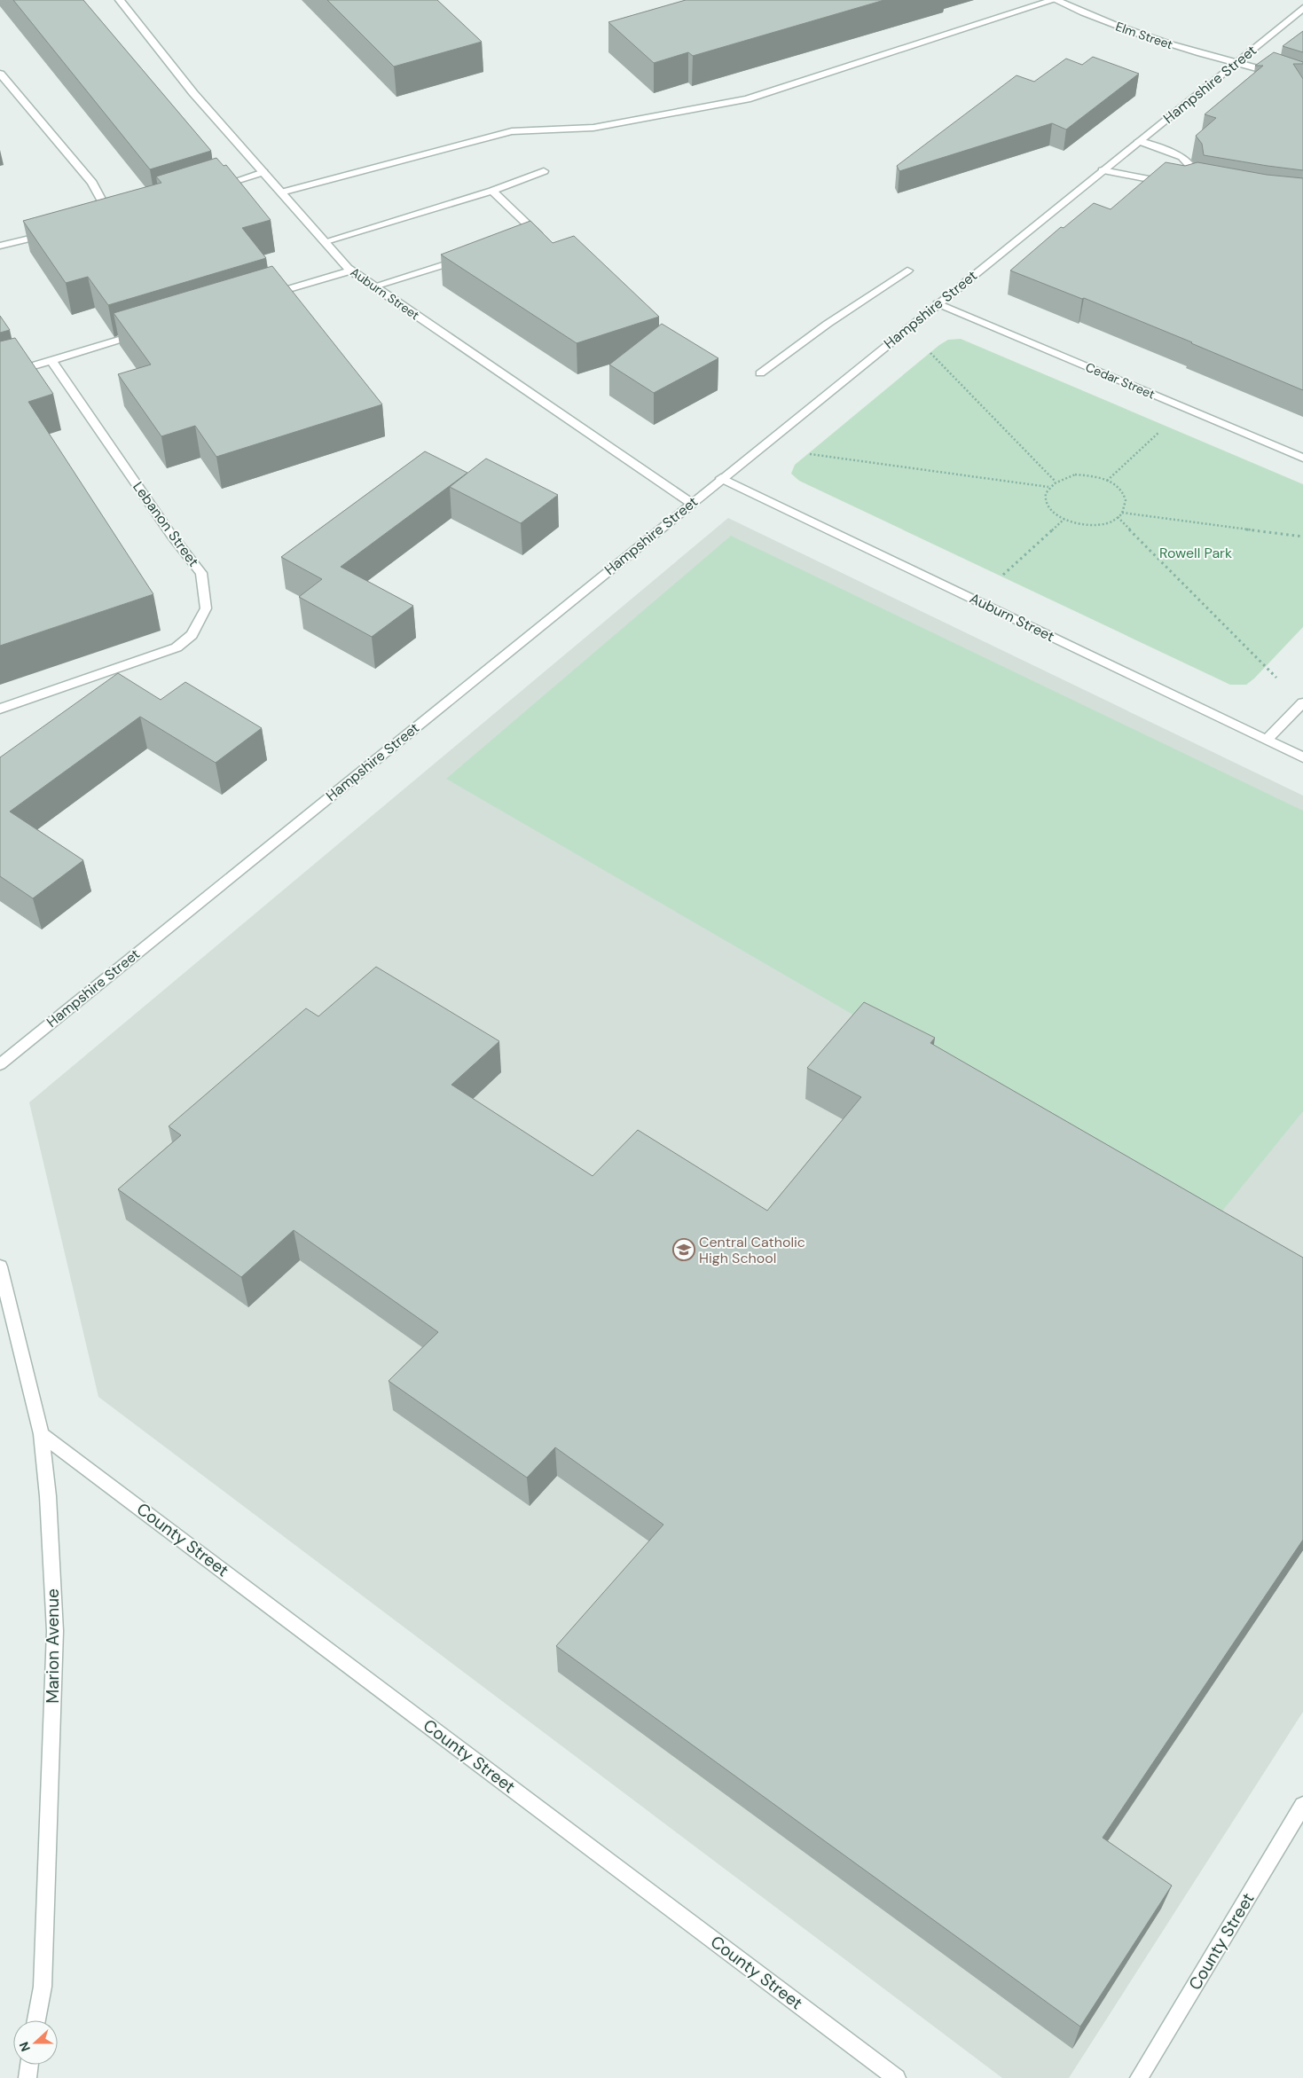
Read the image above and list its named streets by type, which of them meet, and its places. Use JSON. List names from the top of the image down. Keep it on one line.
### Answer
{"streets":{"street":["Elm Street","Hampshire Street","Auburn Street","Cedar Street","Lebanon Street","County Street","Marion Avenue"]},"crossings":[["Elm Street","Hampshire Street"],["Hampshire Street","Auburn Street"],["Hampshire Street","Cedar Street"],["County Street","Marion Avenue"]],"parks":["Rowell Park"],"places":{"school or university":["Central Catholic High School"]},"north":"left"}
